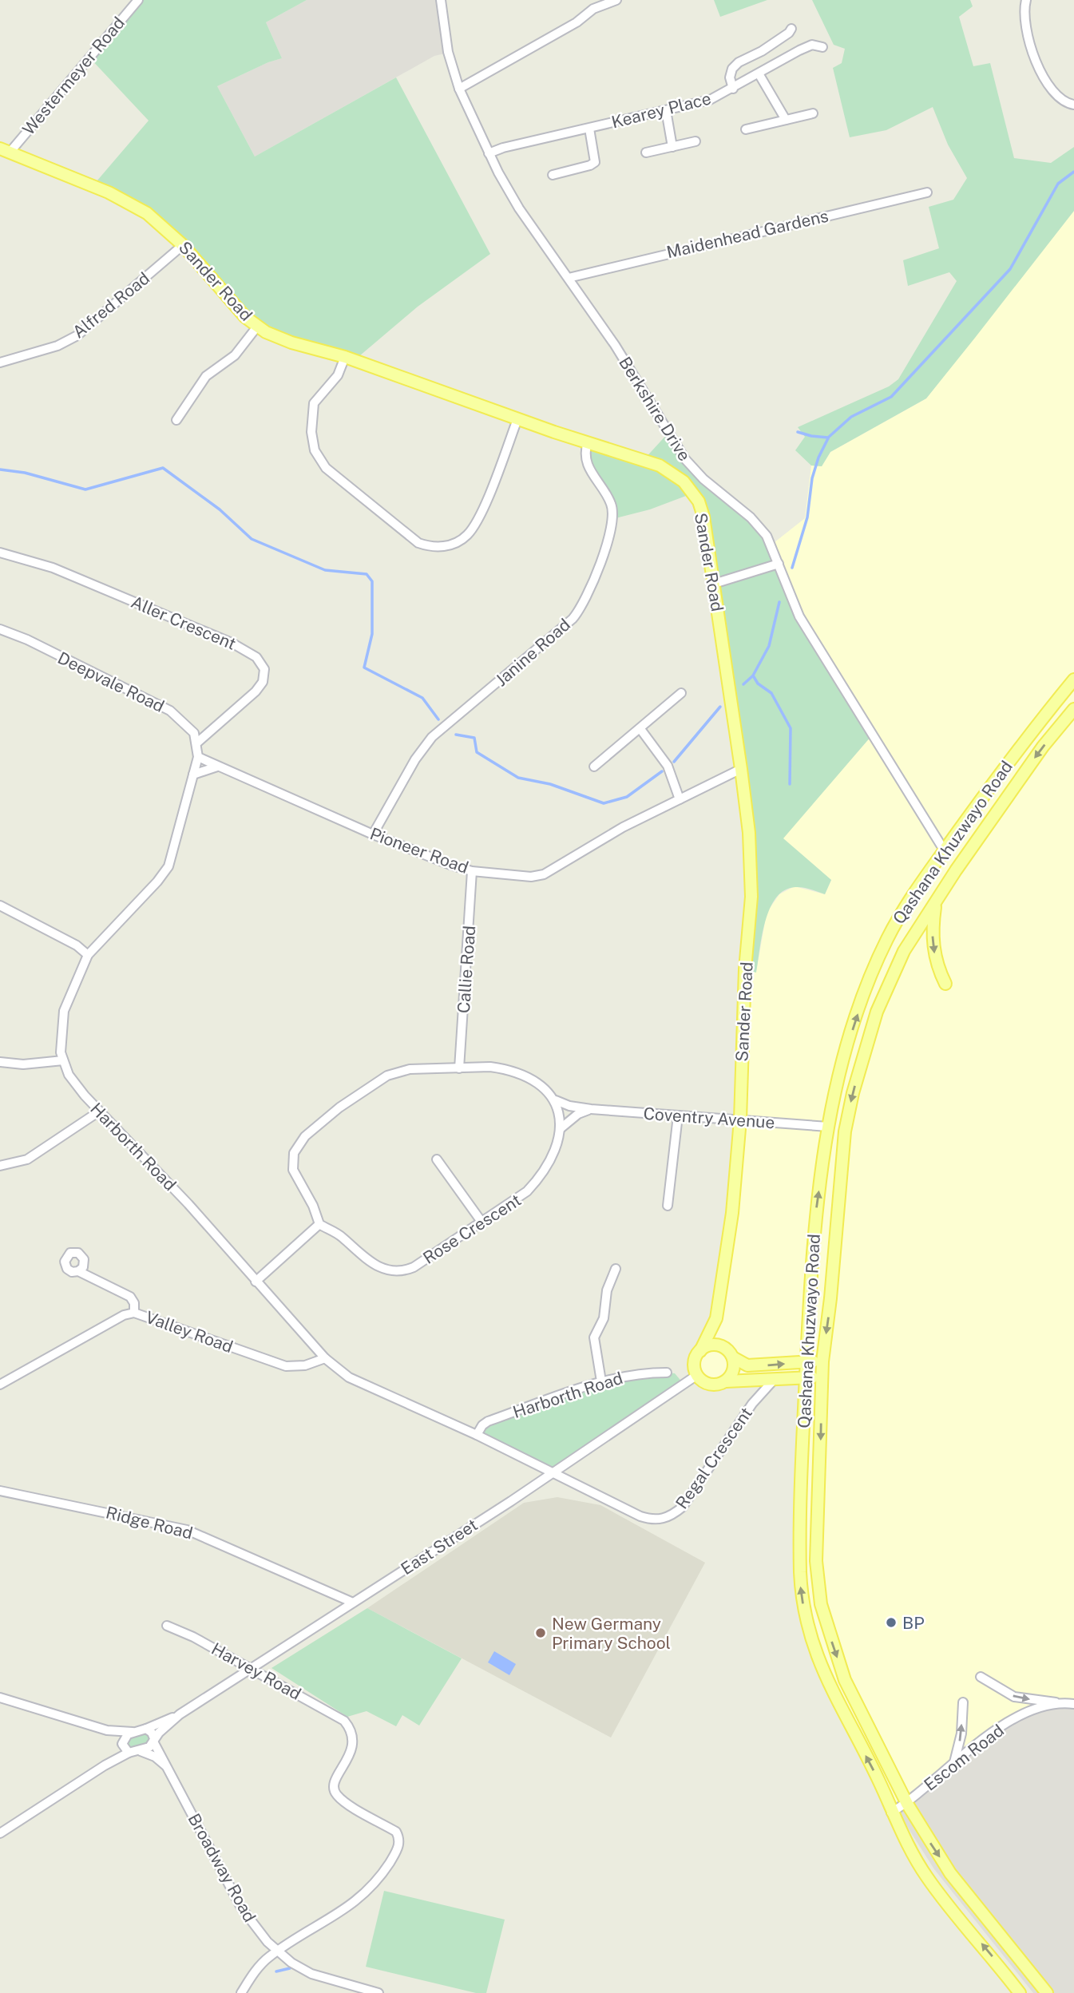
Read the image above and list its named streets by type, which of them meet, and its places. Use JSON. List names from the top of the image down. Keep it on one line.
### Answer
{"streets":{"main road":["Sander Road","Qashana Khuzwayo Road"],"street":["Westermeyer Road","Kearey Place","Maidenhead Gardens","Alfred Road","Berkshire Drive","Aller Crescent","Janine Road","Deepvale Road","Pioneer Road","Callie Road","Coventry Avenue","Harborth Road","Rose Crescent","Valley Road","Regal Crescent","Ridge Road","East Street","Harvey Road","Escom Road","Broadway Road"]},"crossings":[["Westermeyer Road","Sander Road"],["Kearey Place","Berkshire Drive"],["Maidenhead Gardens","Berkshire Drive"],["Sander Road","Alfred Road"],["Sander Road","Janine Road"],["Sander Road","Pioneer Road"],["Sander Road","Coventry Avenue"],["Sander Road","East Street"],["Berkshire Drive","Qashana Khuzwayo Road"],["Aller Crescent","Deepvale Road"],["Janine Road","Pioneer Road"],["Qashana Khuzwayo Road","Coventry Avenue"],["Qashana Khuzwayo Road","Escom Road"],["Pioneer Road","Callie Road"],["Pioneer Road","Harborth Road"],["Coventry Avenue","Rose Crescent"],["Harborth Road","Valley Road"],["Harborth Road","Regal Crescent"],["Harborth Road","East Street"],["Regal Crescent","East Street"],["Ridge Road","East Street"],["East Street","Harvey Road"],["East Street","Broadway Road"],["Harvey Road","Broadway Road"]],"places":["BP","New Germany Primary School"]}
